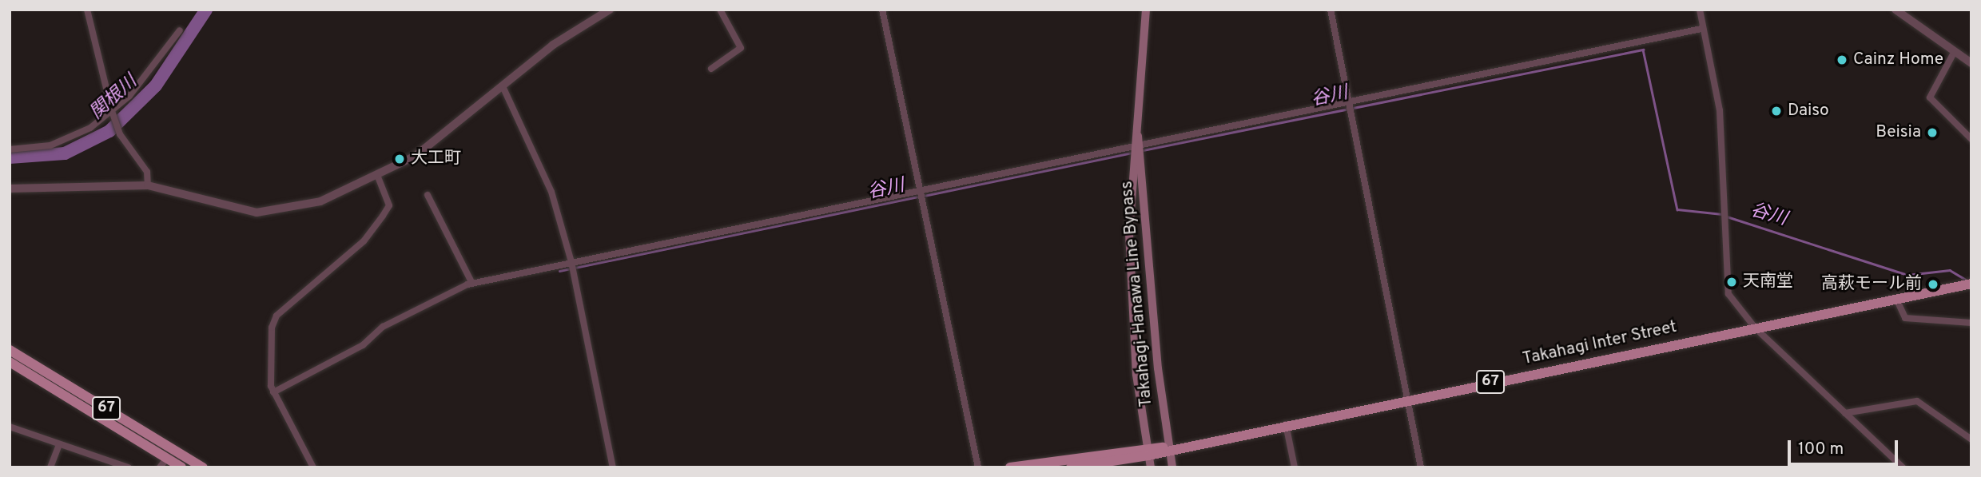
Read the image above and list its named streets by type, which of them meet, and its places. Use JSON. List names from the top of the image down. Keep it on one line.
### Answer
{"streets":{"main road":["Takahagi-Hanawa Line Bypass","Takahagi Inter Street","67"]},"crossings":[["Takahagi-Hanawa Line Bypass","Takahagi Inter Street"]],"water":["谷川","関根川"],"places":["Cainz Home","Daiso","Beisia","大工町","天南堂","高萩モール前"],"scale_bar":"100 m"}
